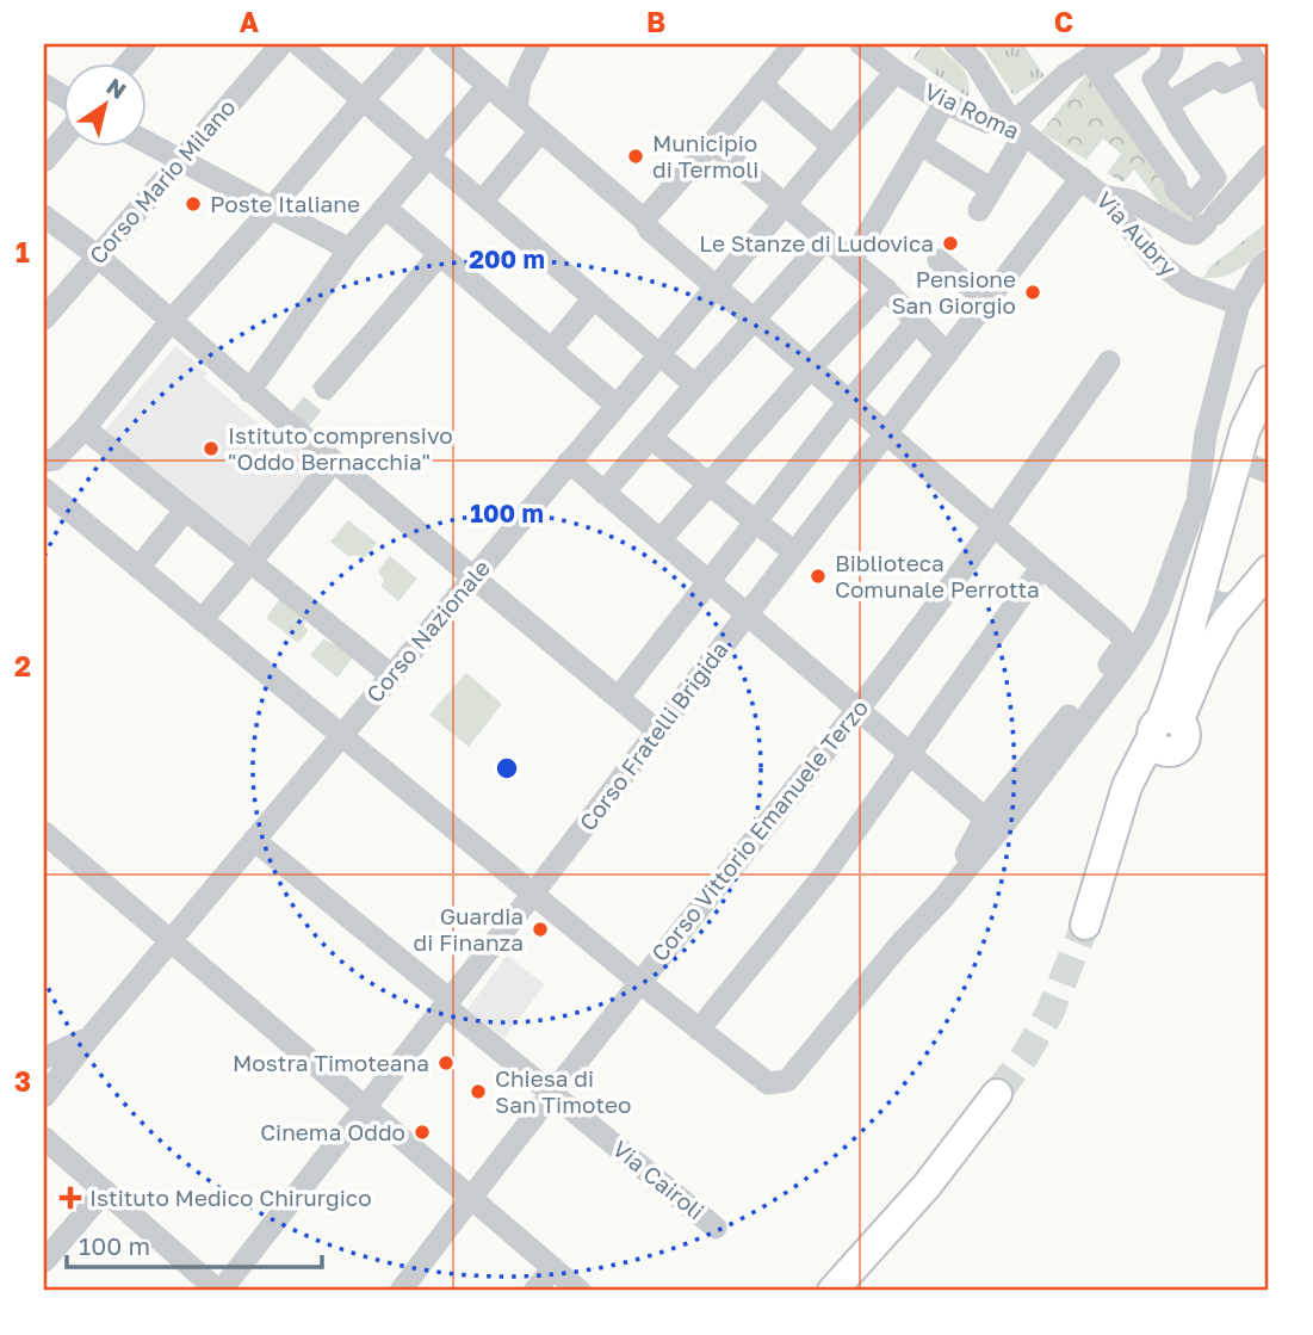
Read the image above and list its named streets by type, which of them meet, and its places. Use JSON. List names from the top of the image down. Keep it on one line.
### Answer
{"streets":{"street":["Via Roma","Corso Mario Milano","Via Aubry","Corso Nazionale","Corso Fratelli Brigida","Corso Vittorio Emanuele Terzo","Via Cairoli"]},"crossings":[["Via Roma","Via Aubry"],["Via Roma","Corso Nazionale"],["Via Roma","Corso Fratelli Brigida"],["Via Aubry","Corso Fratelli Brigida"],["Corso Nazionale","Via Cairoli"],["Corso Fratelli Brigida","Via Cairoli"],["Corso Vittorio Emanuele Terzo","Via Cairoli"]],"places":{"other":["Municipio di Termoli","Poste Italiane","Le Stanze di Ludovica","Pensione San Giorgio","Istituto comprensivo \"Oddo Bernacchia\"","Biblioteca Comunale Perrotta","Guardia di Finanza","Mostra Timoteana","Chiesa di San Timoteo","Cinema Oddo"],"health":["Istituto Medico Chirurgico"]},"scale_bar":"100 m","north":"top right","grid":{"columns":["A","B","C"],"rows":["1","2","3"]},"rings":["200 m","100 m"]}
